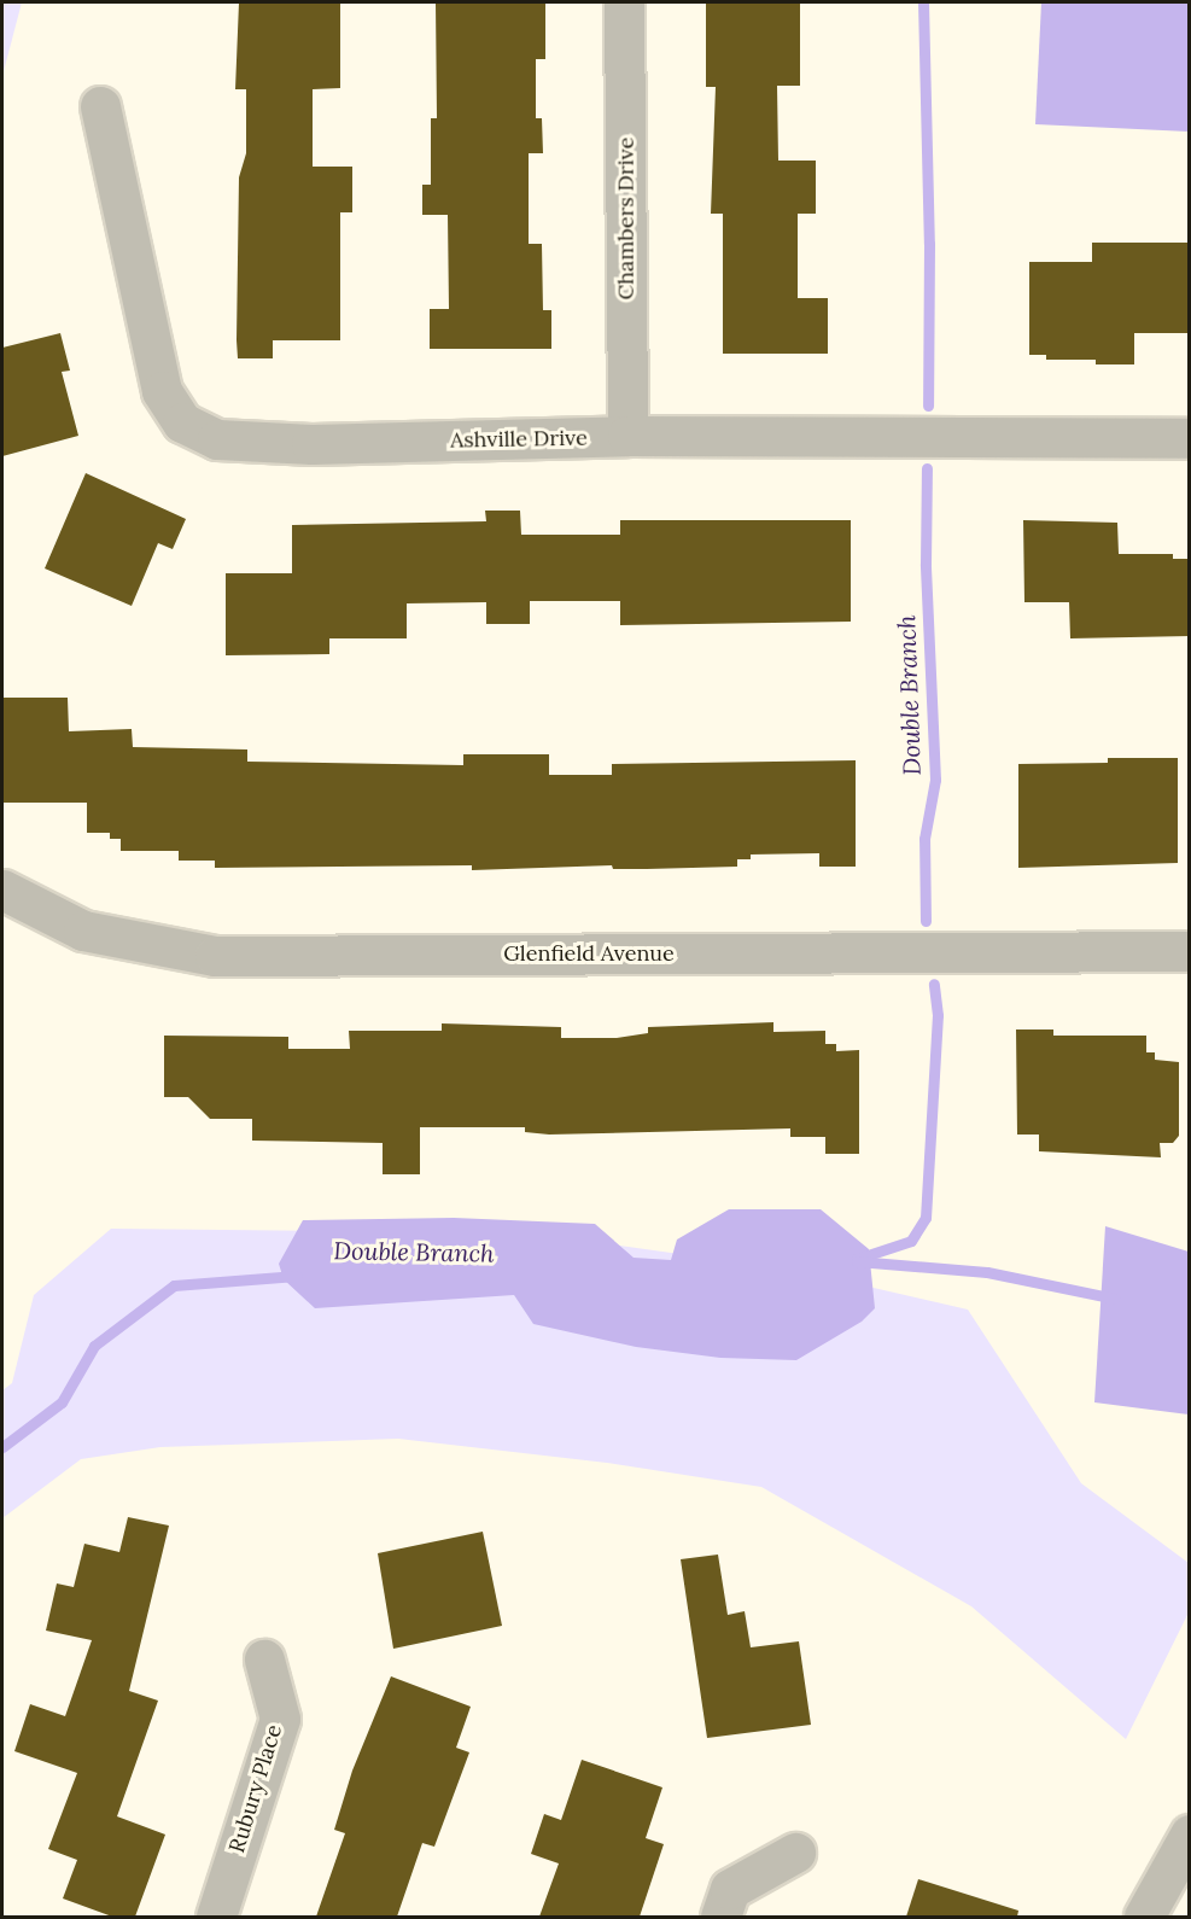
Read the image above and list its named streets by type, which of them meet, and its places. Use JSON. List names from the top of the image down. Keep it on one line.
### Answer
{"streets":{"street":["Chambers Drive","Ashville Drive","Glenfield Avenue","Rubury Place"]},"crossings":[["Chambers Drive","Ashville Drive"]],"water":["Double Branch"]}
